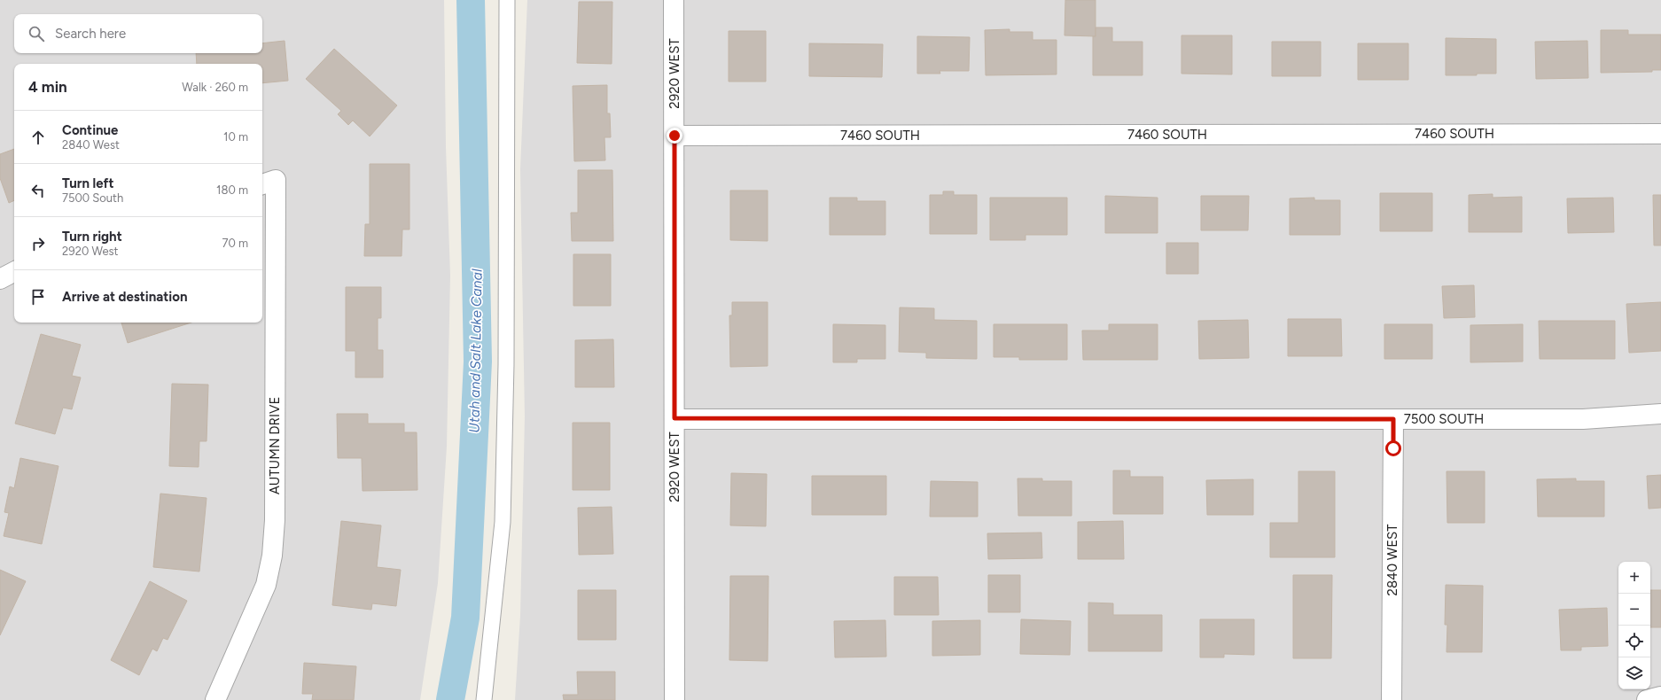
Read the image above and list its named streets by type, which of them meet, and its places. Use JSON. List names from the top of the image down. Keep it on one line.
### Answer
{"streets":{"street":["2920 WEST","7460 SOUTH","7500 SOUTH","AUTUMN DRIVE","2840 WEST"]},"crossings":[["2920 WEST","7460 SOUTH"],["2920 WEST","7500 SOUTH"],["7500 SOUTH","2840 WEST"]],"water":["Utah and Salt Lake Canal"],"page":{"search":"Search here","heading":["4 min","Walk · 260 m"],"list":[["Continue","2840 West","10 m"],["Turn left","7500 South","180 m"],["Turn right","2920 West","70 m"],"Arrive at destination"],"map_buttons":["+","−"]}}
